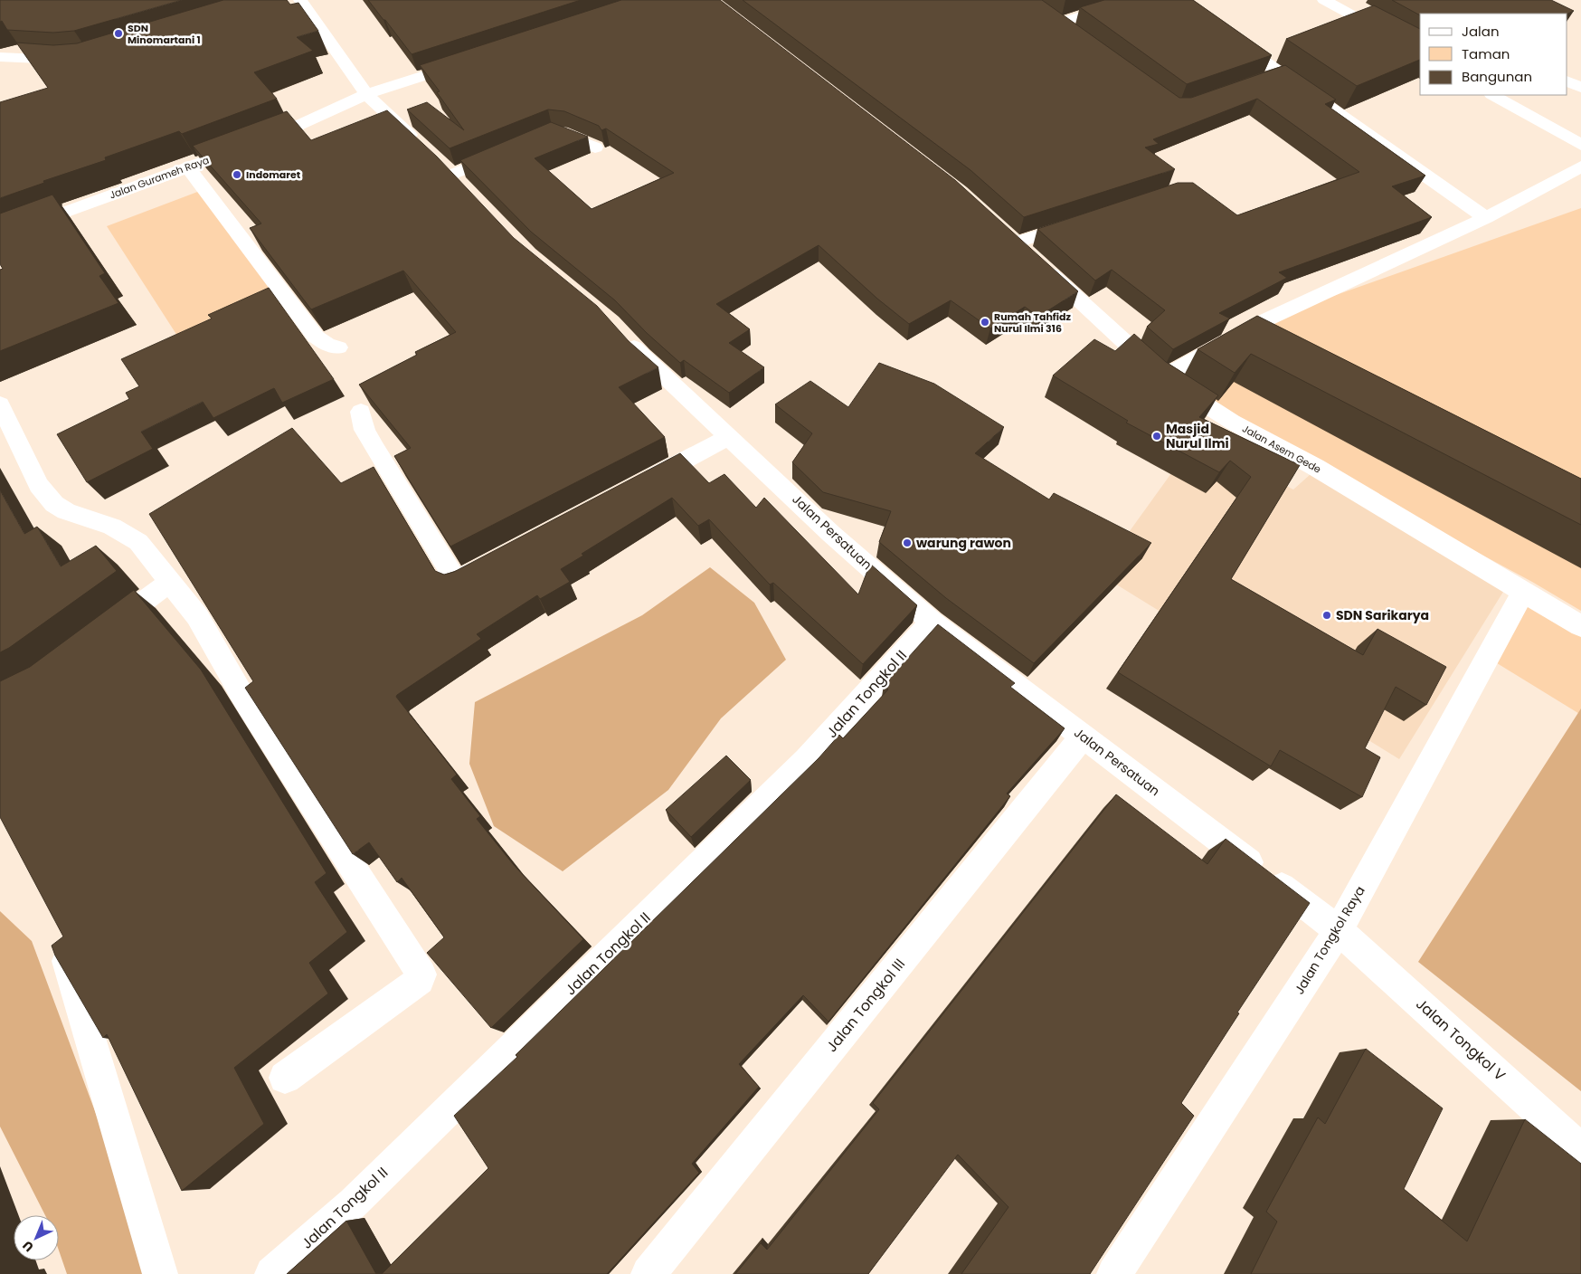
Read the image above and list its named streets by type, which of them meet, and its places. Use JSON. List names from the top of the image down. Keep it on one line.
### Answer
{"streets":{"street":["Jalan Gurameh Raya","Jalan Asem Gede","Jalan Persatuan","Jalan Tongkol II","Jalan Tongkol Raya","Jalan Tongkol III","Jalan Tongkol V"]},"crossings":[["Jalan Asem Gede","Jalan Tongkol Raya"],["Jalan Persatuan","Jalan Tongkol II"],["Jalan Persatuan","Jalan Tongkol Raya"],["Jalan Persatuan","Jalan Tongkol III"],["Jalan Persatuan","Jalan Tongkol V"],["Jalan Tongkol Raya","Jalan Tongkol V"]],"places":["SDN Minomartani 1","Indomaret","Rumah Tahfidz Nurul Ilmi 316","Masjid Nurul Ilmi","warung rawon","SDN Sarikarya"],"legend":["Jalan","Taman","Bangunan"],"north":"bottom left"}
